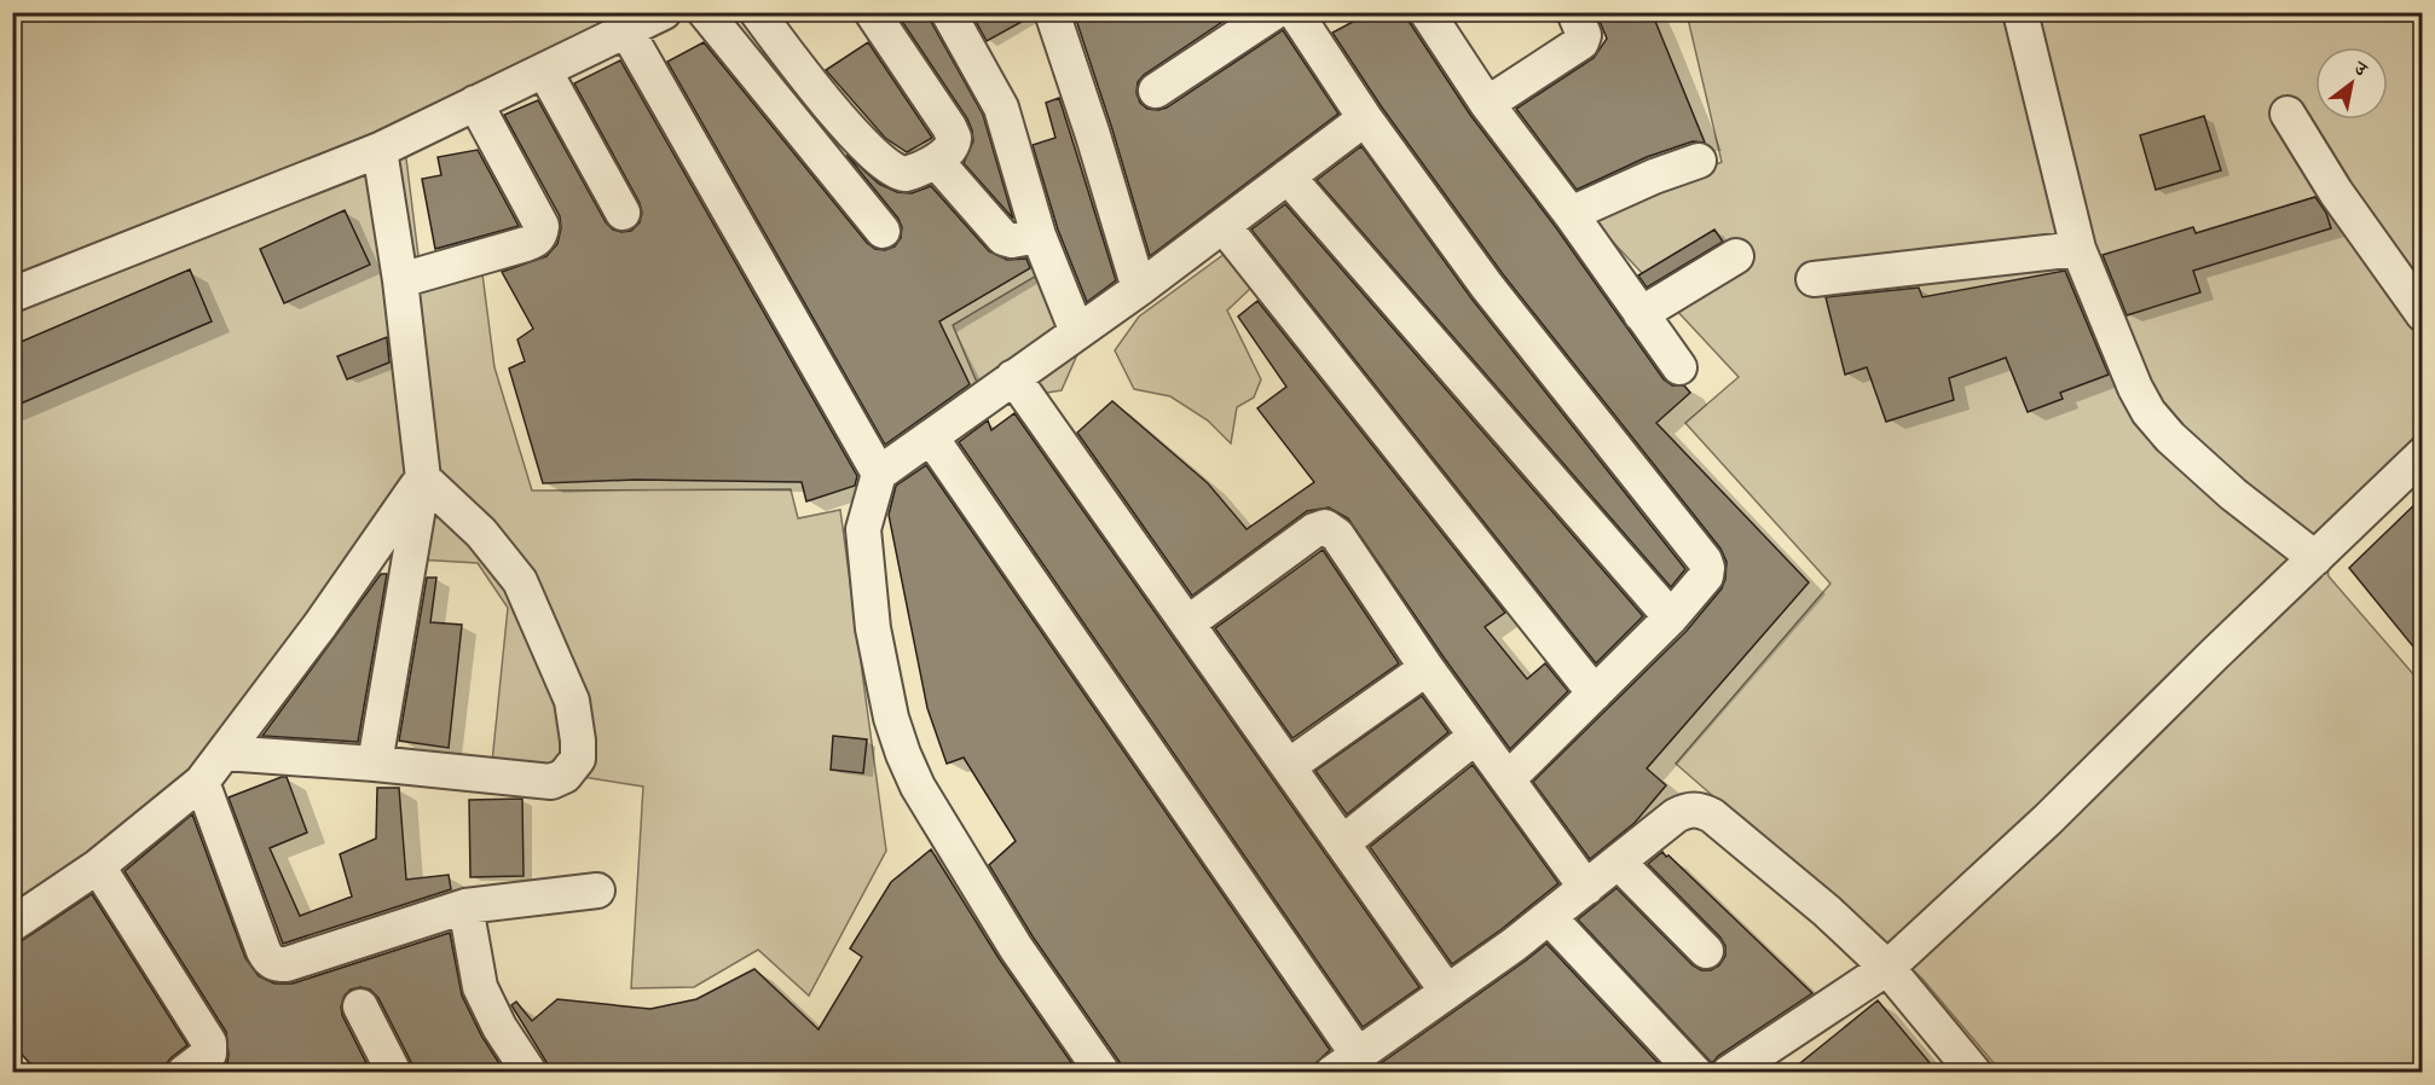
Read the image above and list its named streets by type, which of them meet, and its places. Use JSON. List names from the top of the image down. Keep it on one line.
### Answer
{"north":"top right"}
